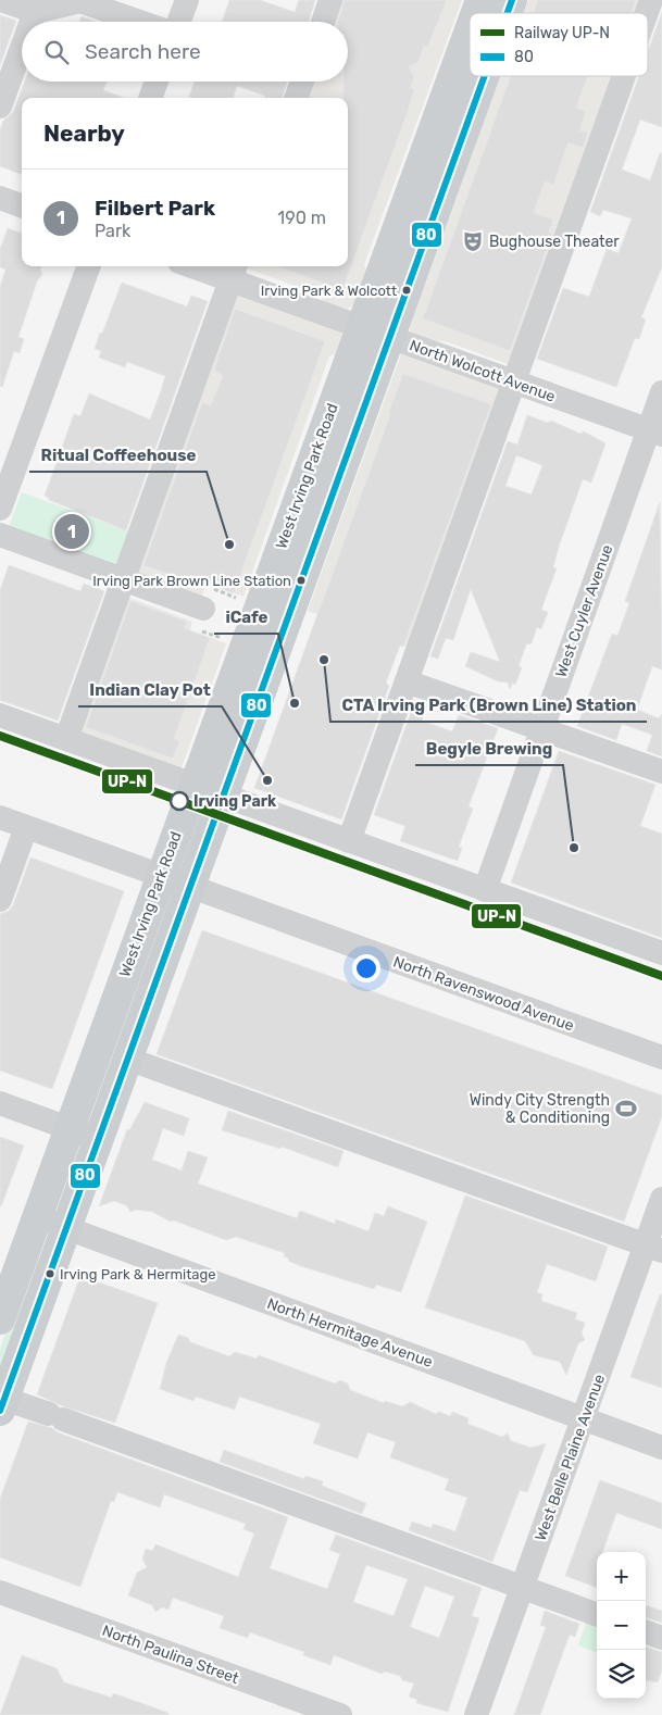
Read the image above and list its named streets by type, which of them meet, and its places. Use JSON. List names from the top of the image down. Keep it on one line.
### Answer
{"streets":{"main road":["West Irving Park Road"],"street":["North Wolcott Avenue","West Cuyler Avenue","North Ravenswood Avenue","North Hermitage Avenue","West Belle Plaine Avenue","North Paulina Street"]},"crossings":[["North Wolcott Avenue","West Irving Park Road"],["North Wolcott Avenue","West Cuyler Avenue"],["West Irving Park Road","North Ravenswood Avenue"],["West Irving Park Road","North Hermitage Avenue"],["North Hermitage Avenue","West Belle Plaine Avenue"]],"places":{"theatre":["Bughouse Theater"],"other":["Irving Park & Wolcott","Ritual Coffeehouse","Irving Park Brown Line Station","CTA Irving Park (Brown Line) Station","iCafe","Indian Clay Pot","Irving Park","Begyle Brewing","Irving Park & Hermitage"],"sports":["Windy City Strength & Conditioning"]},"lines":["transit line 80","rail line UP-N"],"legend":["Railway UP-N","80"],"page":{"search":"Search here","heading":"Nearby","list":[{"mark":"1","name":"Filbert Park","note":"Park","value":"190 m"}],"pins":"1","map_buttons":["+","−"]}}
